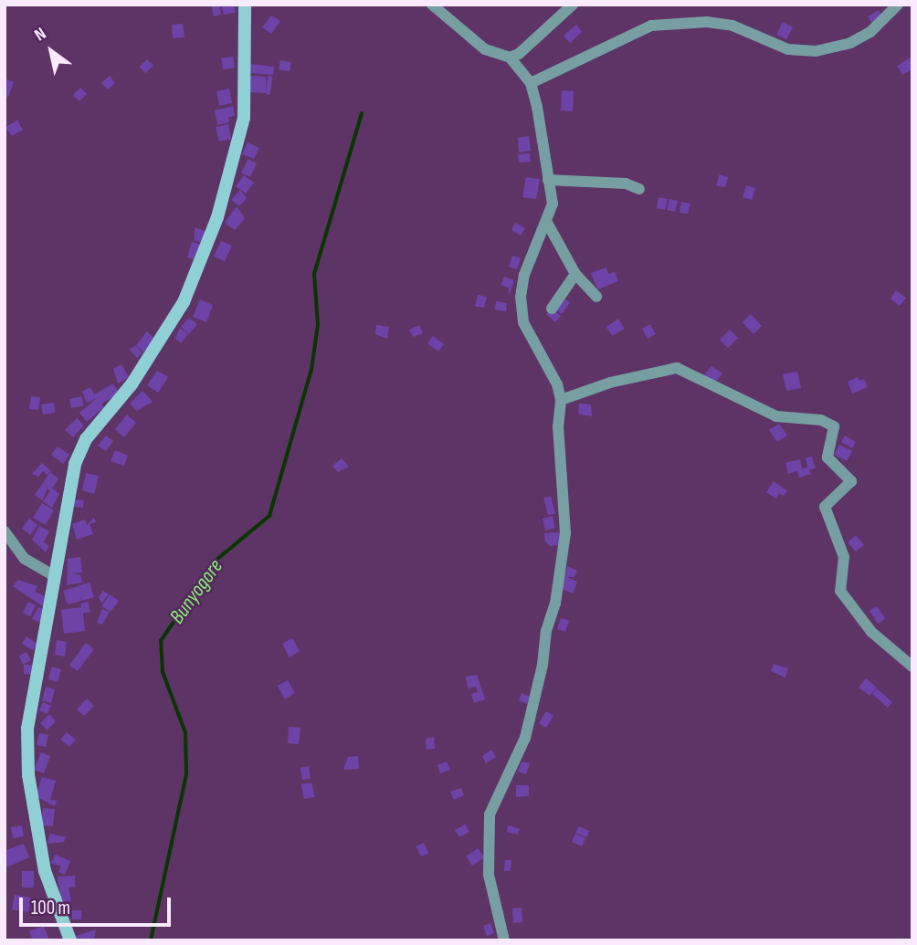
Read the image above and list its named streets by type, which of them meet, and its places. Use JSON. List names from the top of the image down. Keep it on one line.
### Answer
{"water":["Bunyogore"],"scale_bar":"100 m","north":"top left"}
